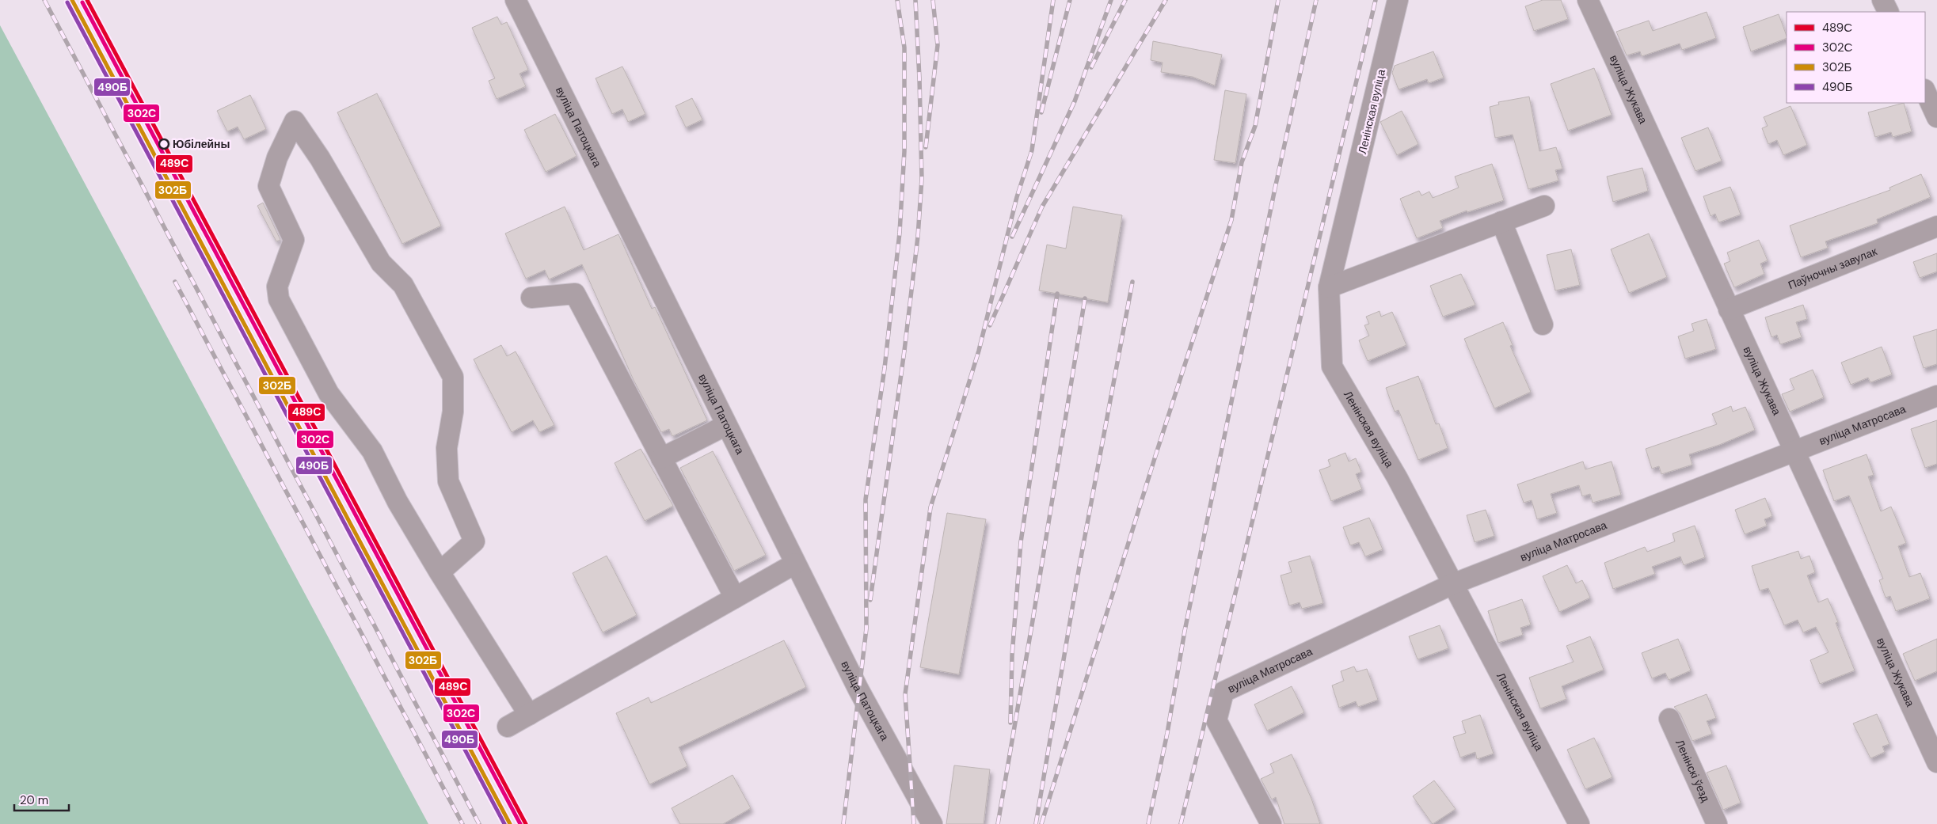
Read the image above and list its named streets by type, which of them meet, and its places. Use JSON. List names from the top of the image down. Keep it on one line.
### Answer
{"streets":{"street":["вуліца Жукава","Ленінская вуліца","вуліца Патоцкага","Паўночны завулак","вуліца Матросава","Ленінскі ўезд"]},"crossings":[["вуліца Жукава","Паўночны завулак"],["вуліца Жукава","вуліца Матросава"],["Ленінская вуліца","вуліца Матросава"]],"places":["Юбілейны"],"lines":["transit line 489С","transit line 302Б","transit line 302С","transit line 490Б"],"legend":["489С","302С","302Б","490Б"],"scale_bar":"20 m"}
